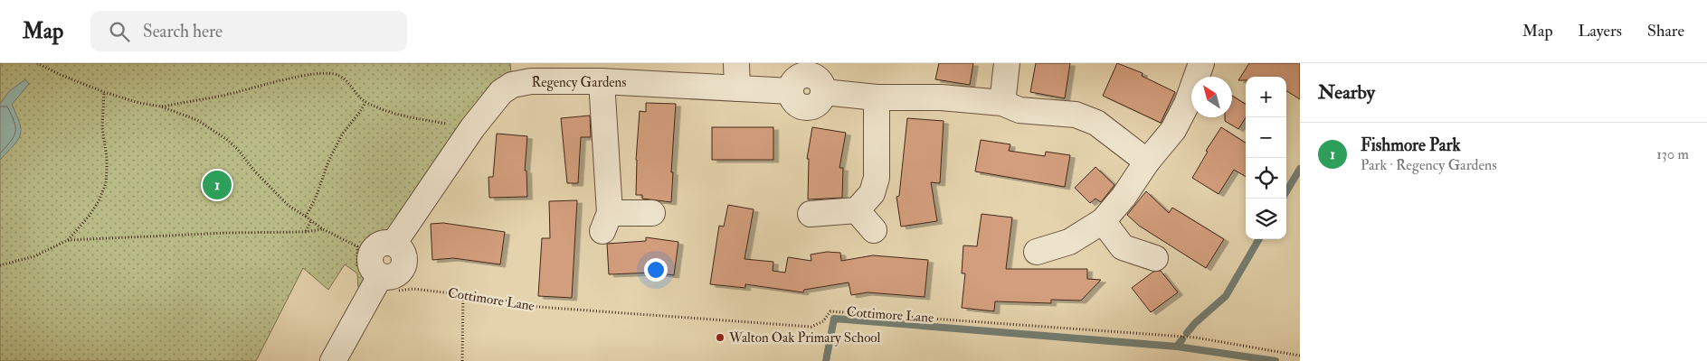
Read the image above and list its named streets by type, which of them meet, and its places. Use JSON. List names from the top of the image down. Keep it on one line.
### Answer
{"streets":{"street":["Regency Gardens"],"path":["Cottimore Lane"]},"crossings":[["Regency Gardens","Cottimore Lane"]],"places":["Walton Oak Primary School"],"north":"top left","page":{"header":"Map","search":"Search here","nav":["Map","Layers","Share"],"heading":"Nearby","map_buttons":["+","−"],"list":[{"mark":"1","name":"Fishmore Park","note":"Park · Regency Gardens","value":"130 m"}],"pins":"1"}}
